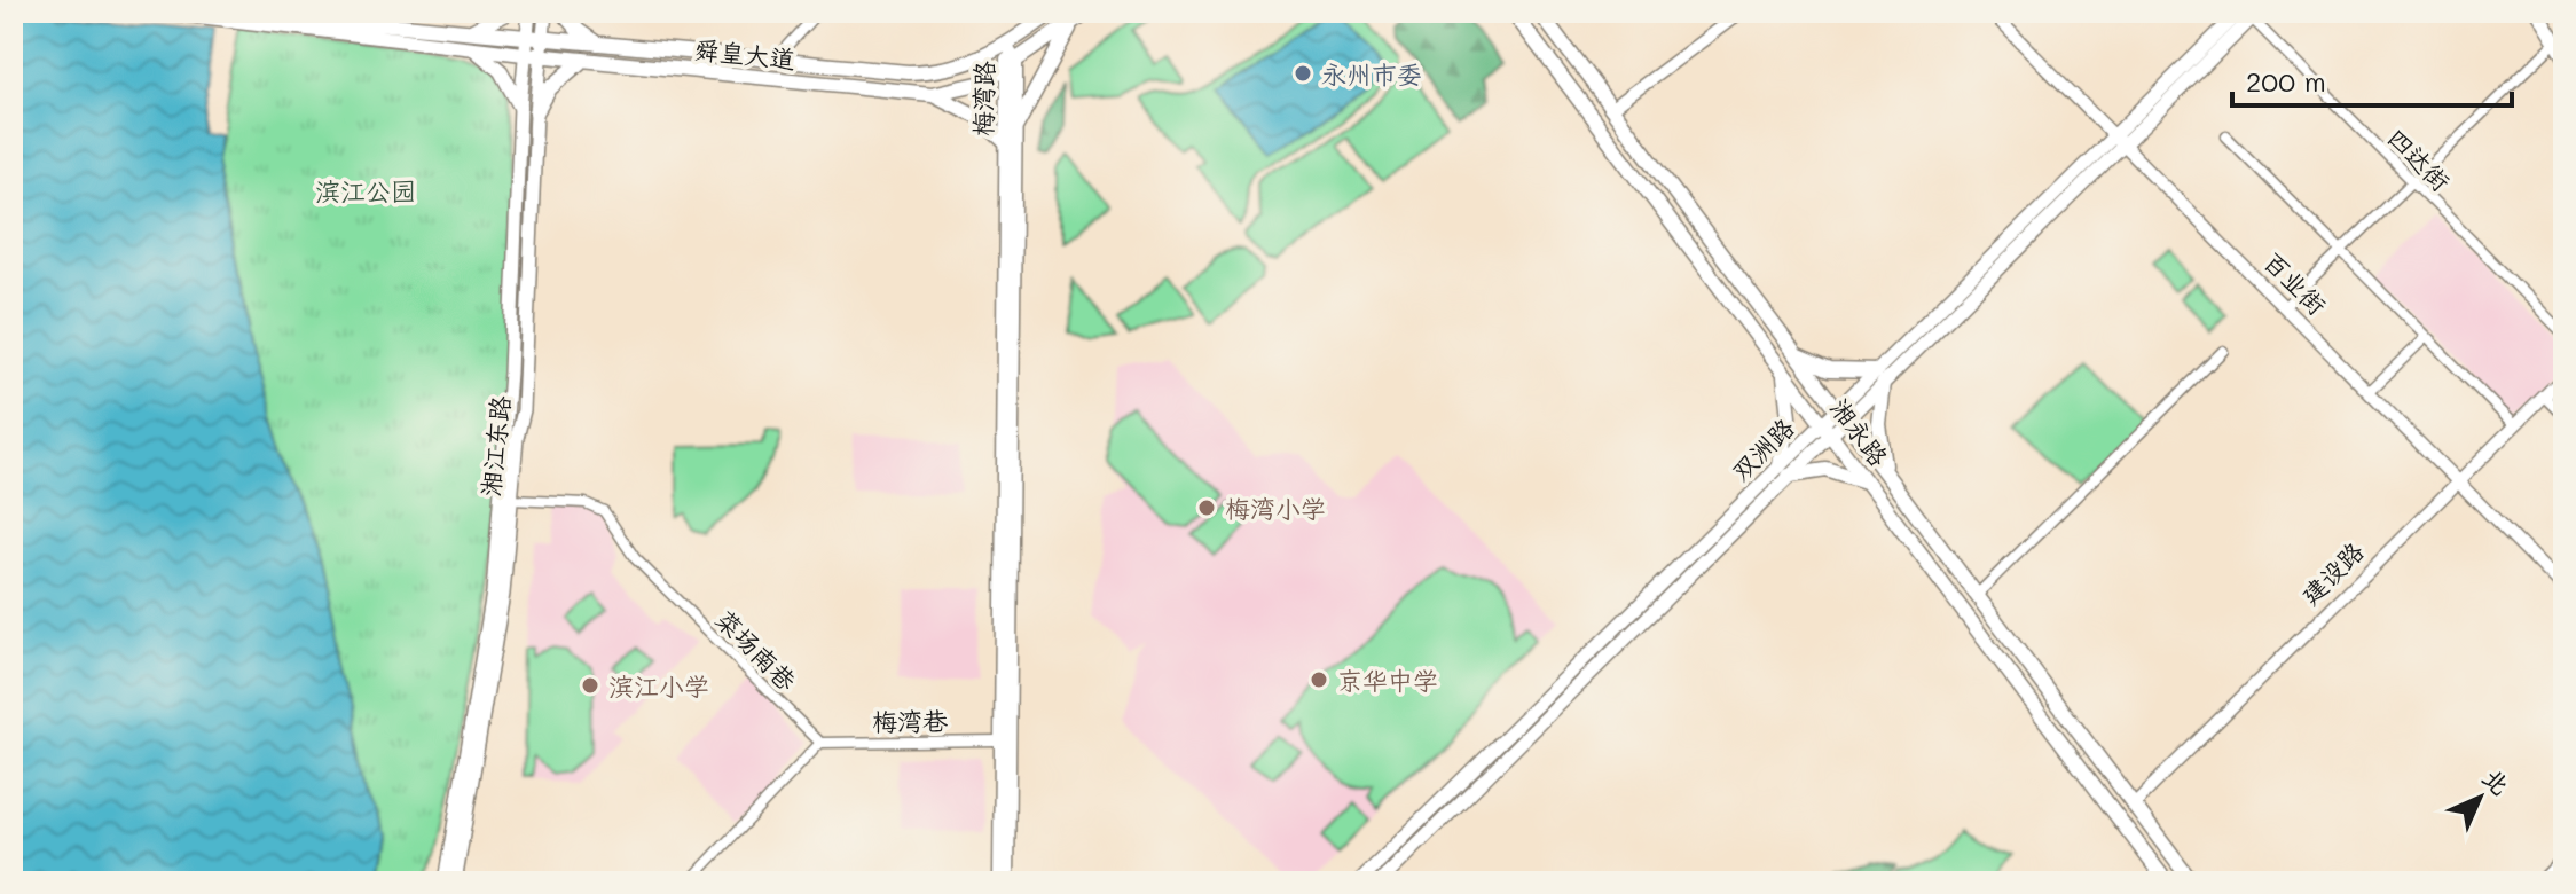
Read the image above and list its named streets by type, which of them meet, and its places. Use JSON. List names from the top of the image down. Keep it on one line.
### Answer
{"streets":{"main road":["舜皇大道","湘永路","湘江东路","双洲路"],"street":["梅湾路","四达街","百业街","建设路","菜场南巷","梅湾巷"]},"crossings":[["舜皇大道","梅湾路"],["舜皇大道","湘江东路"],["梅湾路","梅湾巷"],["四达街","双洲路"],["百业街","双洲路"],["百业街","建设路"],["湘永路","双洲路"],["湘永路","建设路"],["湘江东路","菜场南巷"],["菜场南巷","梅湾巷"]],"parks":["滨江公园"],"places":["永州市委","梅湾小学","京华中学","滨江小学"],"scale_bar":"200 m","north":"top right"}
